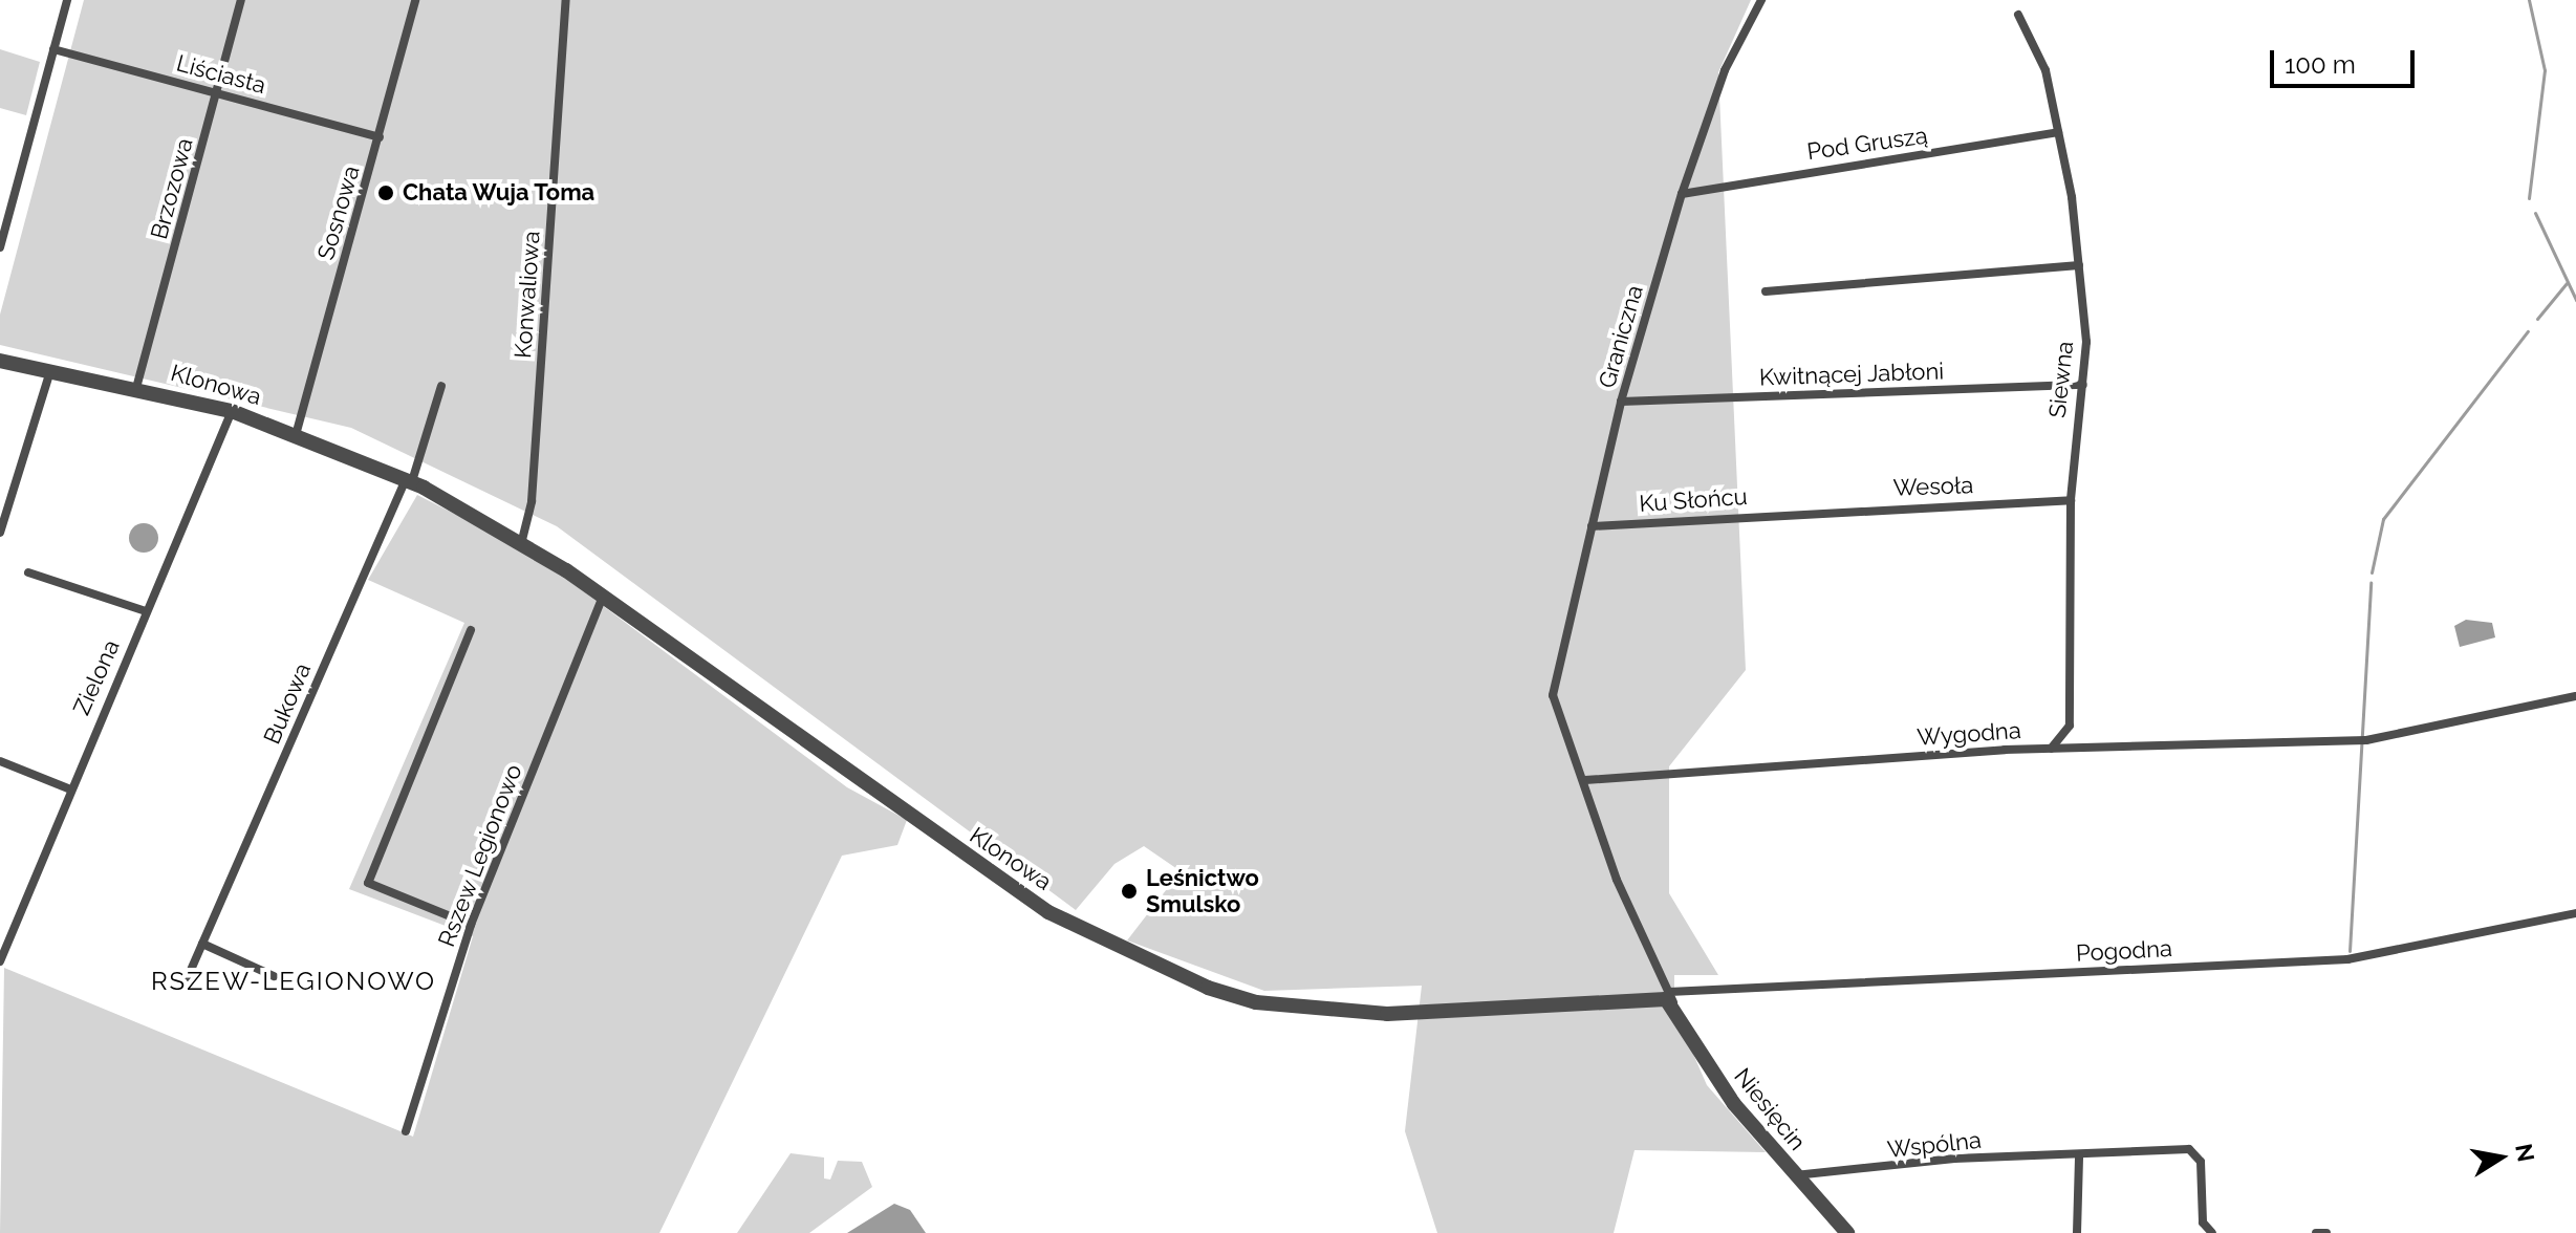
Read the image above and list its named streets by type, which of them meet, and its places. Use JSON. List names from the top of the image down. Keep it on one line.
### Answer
{"streets":{"street":["Liściasta","Pod Gruszą","Brzozowa","Sosnowa","Konwaliowa","Graniczna","Kwitnącej Jabłoni","Siewna","Klonowa","Wesoła","Ku Słońcu","Zielona","Bukowa","Wygodna","Rszew Legionowo","Pogodna","Niesięcin","Wspólna"]},"crossings":[["Liściasta","Brzozowa"],["Liściasta","Sosnowa"],["Pod Gruszą","Graniczna"],["Pod Gruszą","Siewna"],["Brzozowa","Klonowa"],["Sosnowa","Klonowa"],["Konwaliowa","Klonowa"],["Graniczna","Kwitnącej Jabłoni"],["Graniczna","Ku Słońcu"],["Graniczna","Wygodna"],["Kwitnącej Jabłoni","Siewna"],["Siewna","Wesoła"],["Siewna","Wygodna"],["Klonowa","Zielona"],["Klonowa","Bukowa"],["Klonowa","Rszew Legionowo"],["Klonowa","Pogodna"],["Klonowa","Niesięcin"],["Wesoła","Ku Słońcu"],["Pogodna","Niesięcin"],["Niesięcin","Wspólna"]],"districts":["RSZEW-LEGIONOWO"],"places":["Chata Wuja Toma","Leśnictwo Smulsko"],"scale_bar":"100 m","north":"right"}
